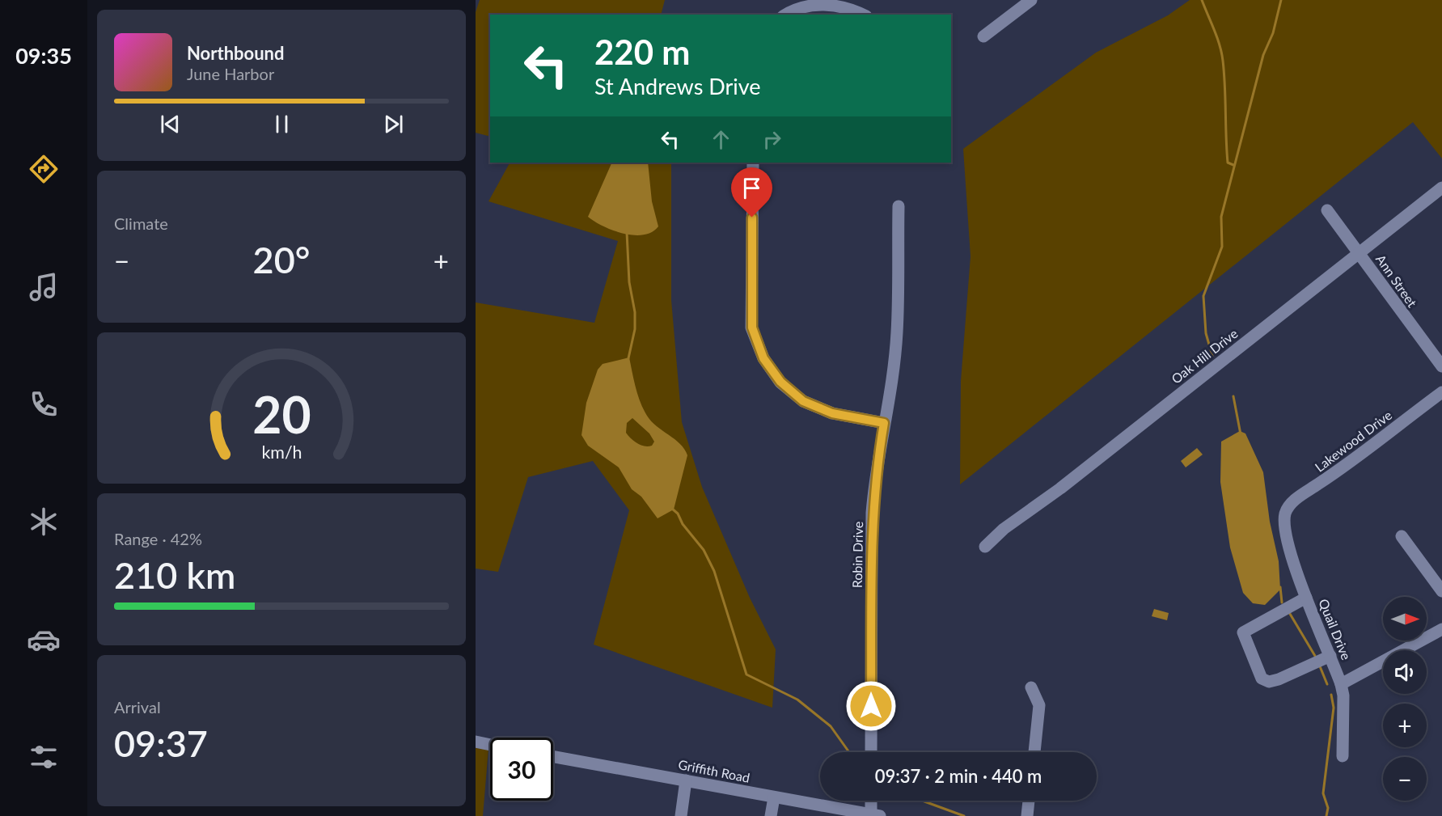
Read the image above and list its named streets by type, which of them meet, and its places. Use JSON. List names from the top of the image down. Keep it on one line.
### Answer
{"streets":{"street":["Ann Street","Oak Hill Drive","Lakewood Drive","Robin Drive","Quail Drive","Griffith Road"]},"crossings":[["Ann Street","Oak Hill Drive"],["Lakewood Drive","Quail Drive"]],"north":"right","page":{"tabs":"09:35","turn":["220 m","St Andrews Drive"],"song":["Northbound","June Harbor"],"tile":["Climate",["Range · 42%","210 km"],["Arrival","09:37"]],"heat":["−","20°","+"],"map_buttons":["+","−"],"limit":"30","trip":"09:37 · 2 min · 440 m","gauge":["20","km/h"]}}
